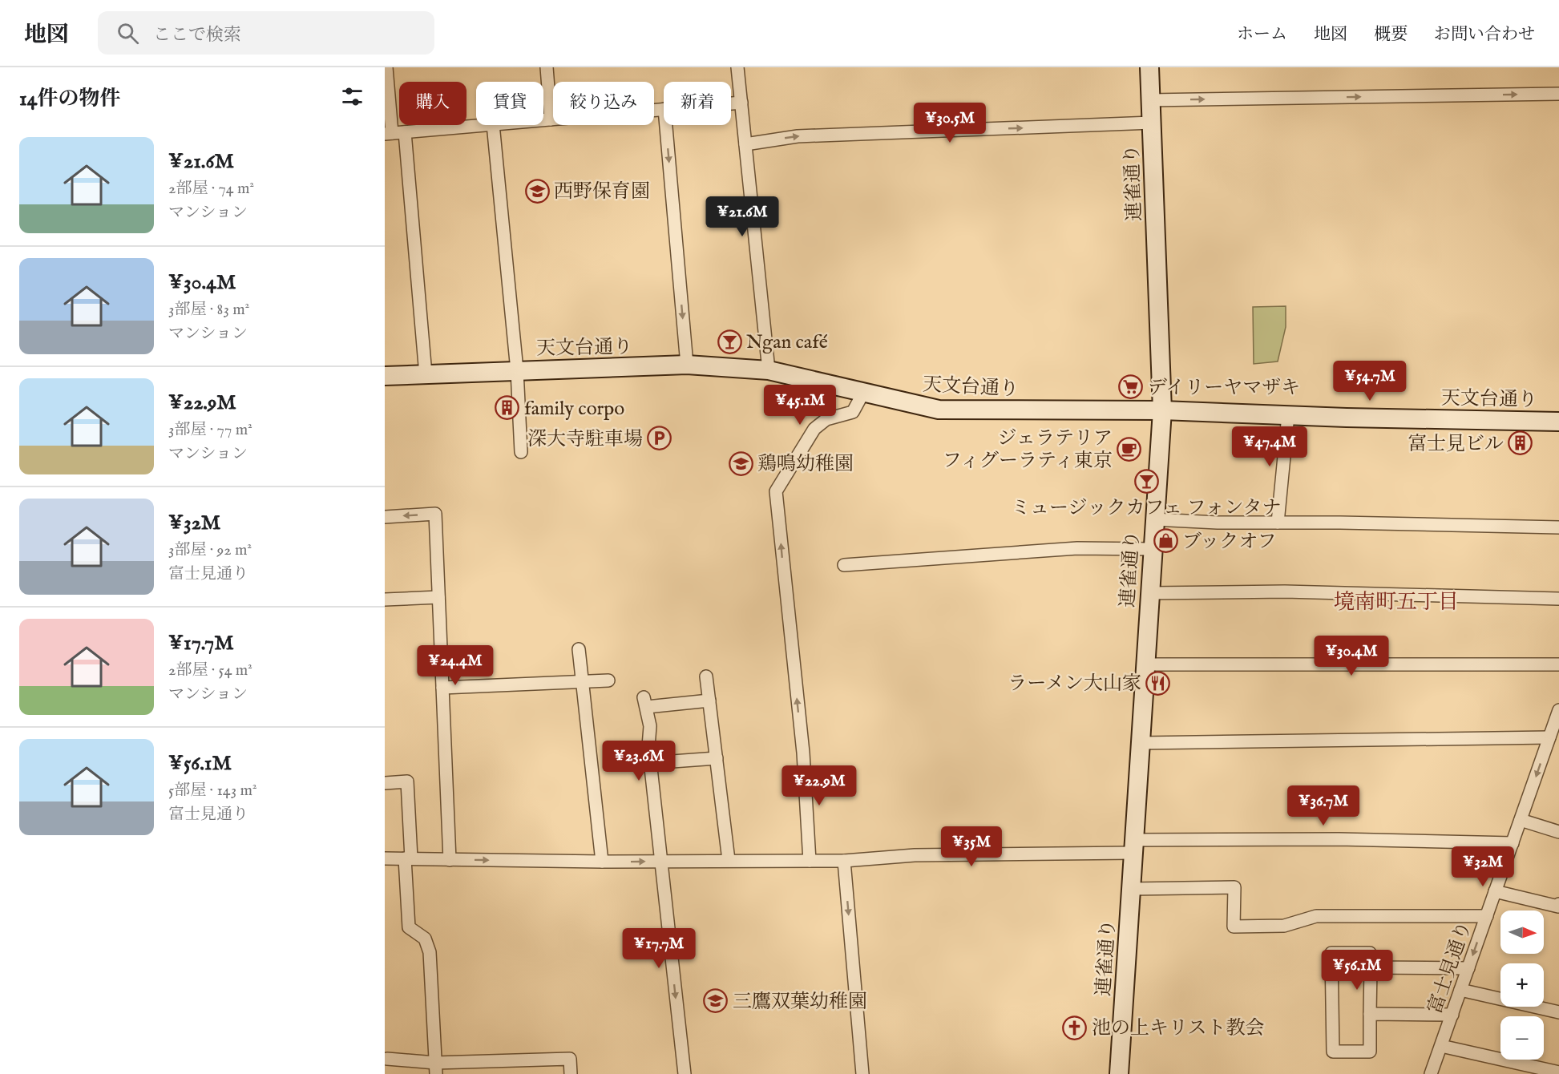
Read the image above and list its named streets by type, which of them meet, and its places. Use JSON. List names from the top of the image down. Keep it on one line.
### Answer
{"streets":{"main road":["連雀通り","天文台通り"],"street":["富士見通り"]},"crossings":[["連雀通り","天文台通り"]],"one_way":["富士見通り"],"districts":["境南町五丁目"],"places":{"school or university":["西野保育園","鶏鳴幼稚園","三鷹双葉幼稚園"],"bar":["Ngan café","ミュージックカフェ フォンタナ"],"supermarket":["デイリーヤマザキ"],"building":["family corpo","富士見ビル"],"parking":["深大寺駐車場"],"cafe":["ジェラテリア フィグーラティ東京"],"shop":["ブックオフ"],"restaurant":["ラーメン大山家"],"church":["池の上キリスト教会"]},"north":"right","page":{"header":"地図","search":"ここで検索","nav":["ホーム","地図","概要","お問い合わせ"],"heading":"14件の物件","chip":["購入","賃貸","絞り込み","新着"],"price":["¥30.5M","¥21.6M","¥54.7M","¥45.1M","¥47.4M","¥30.4M","¥24.4M","¥23.6M","¥22.9M","¥36.7M","¥35M","¥32M","¥17.7M","¥56.1M"],"list":[{"name":"¥21.6M","note":"2部屋 · 74 m² · マンション"},{"name":"¥30.4M","note":"3部屋 · 83 m² · マンション"},{"name":"¥22.9M","note":"3部屋 · 77 m² · マンション"},{"name":"¥32M","note":"3部屋 · 92 m² · 富士見通り"},{"name":"¥17.7M","note":"2部屋 · 54 m² · マンション"},{"name":"¥56.1M","note":"5部屋 · 143 m² · 富士見通り"}],"map_buttons":["+","−"]}}
